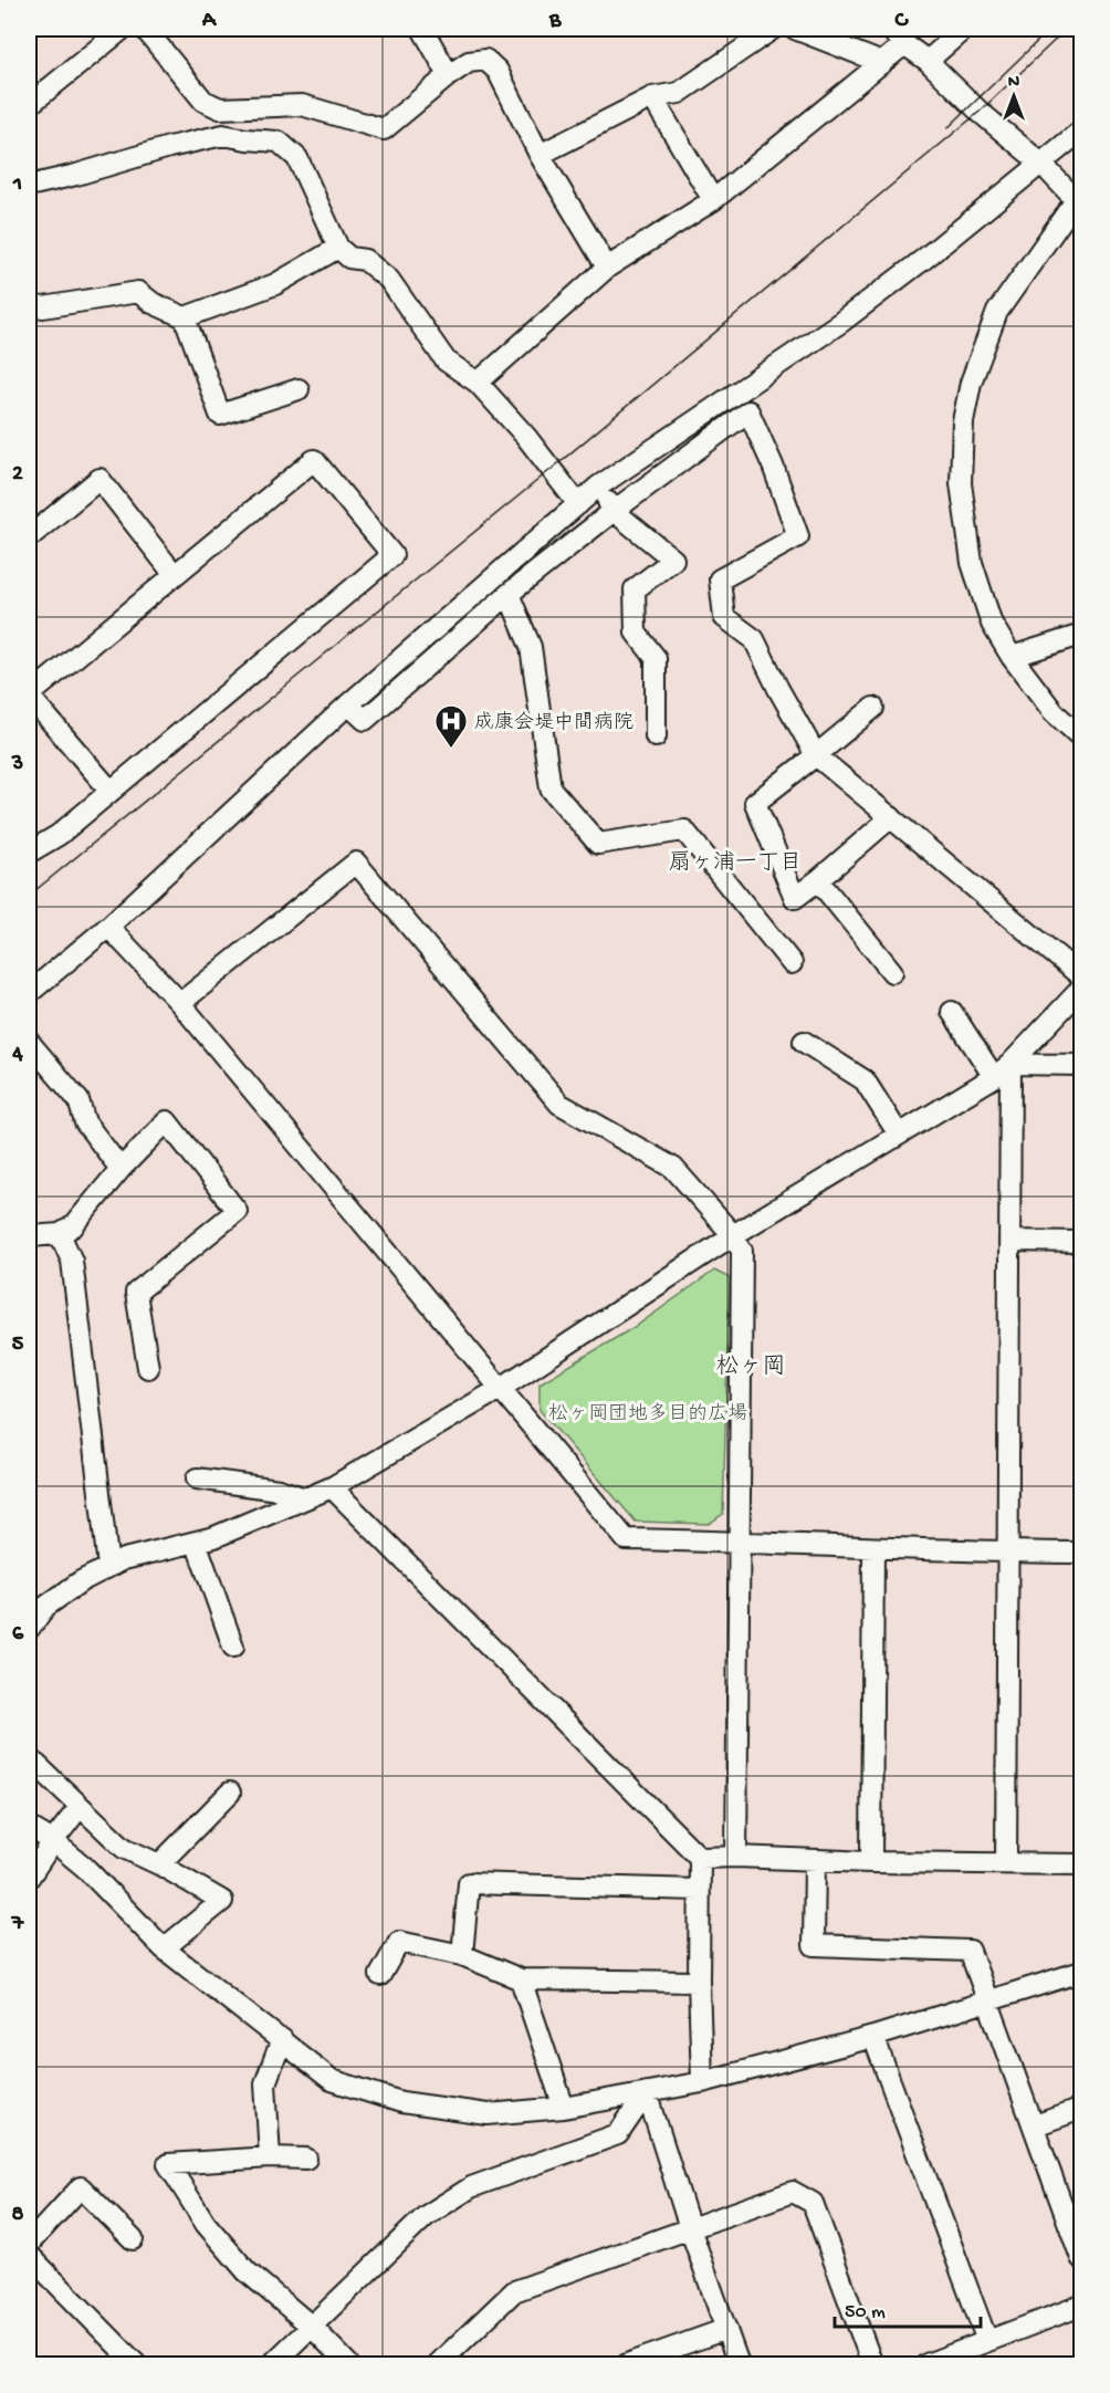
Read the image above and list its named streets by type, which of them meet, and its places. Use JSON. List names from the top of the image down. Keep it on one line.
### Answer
{"districts":["扇ヶ浦一丁目","松ヶ岡"],"parks":["松ヶ岡団地多目的広場"],"places":{"hospital":["成康会堤中間病院"]},"scale_bar":"50 m","north":"top","grid":{"columns":["A","B","C"],"rows":["1","2","3","4","5","6","7","8"]}}
